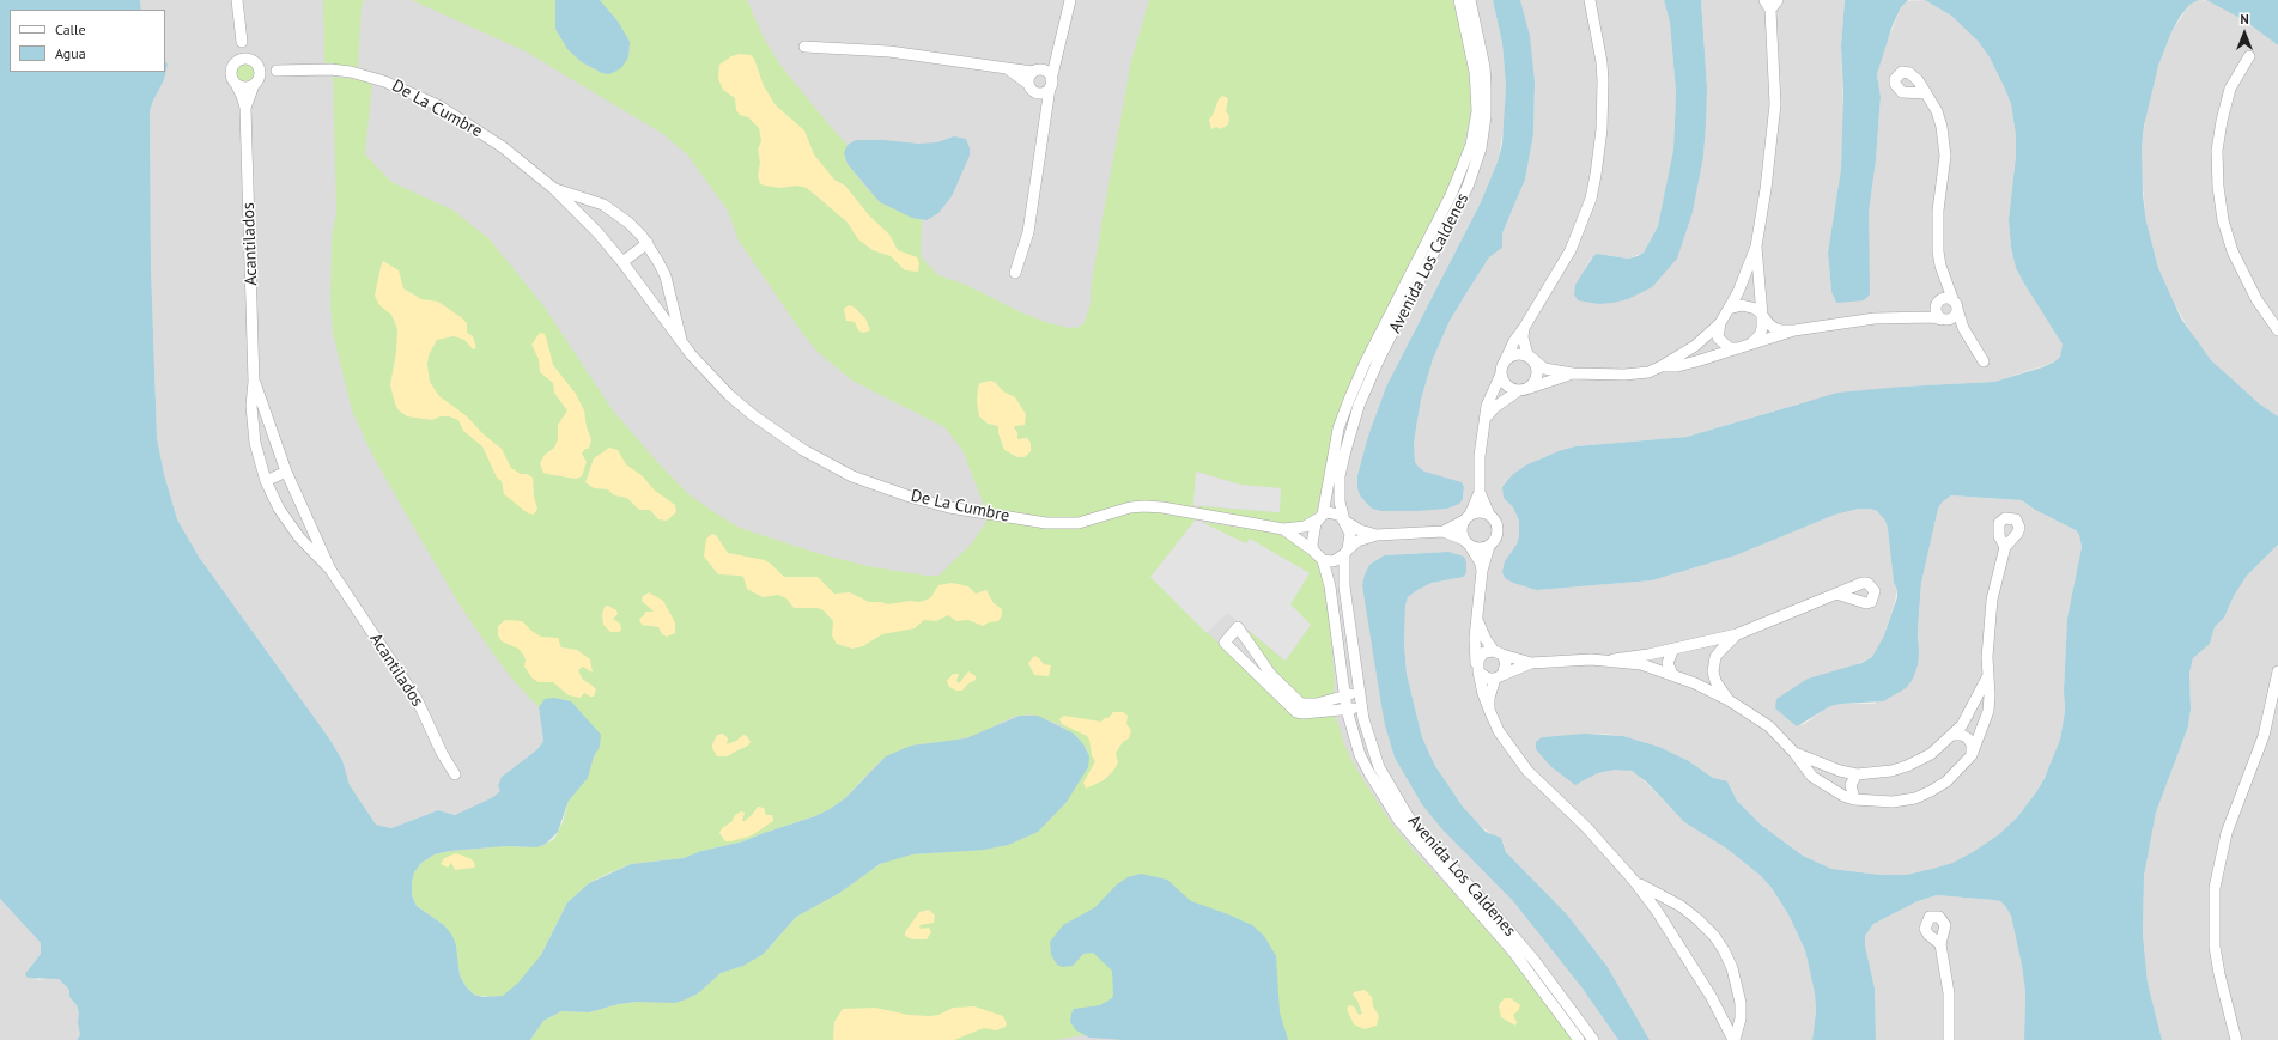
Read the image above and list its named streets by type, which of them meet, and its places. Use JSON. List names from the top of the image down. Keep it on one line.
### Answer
{"streets":{"street":["De La Cumbre","Acantilados","Avenida Los Caldenes"]},"legend":["Calle","Agua"],"north":"top"}
